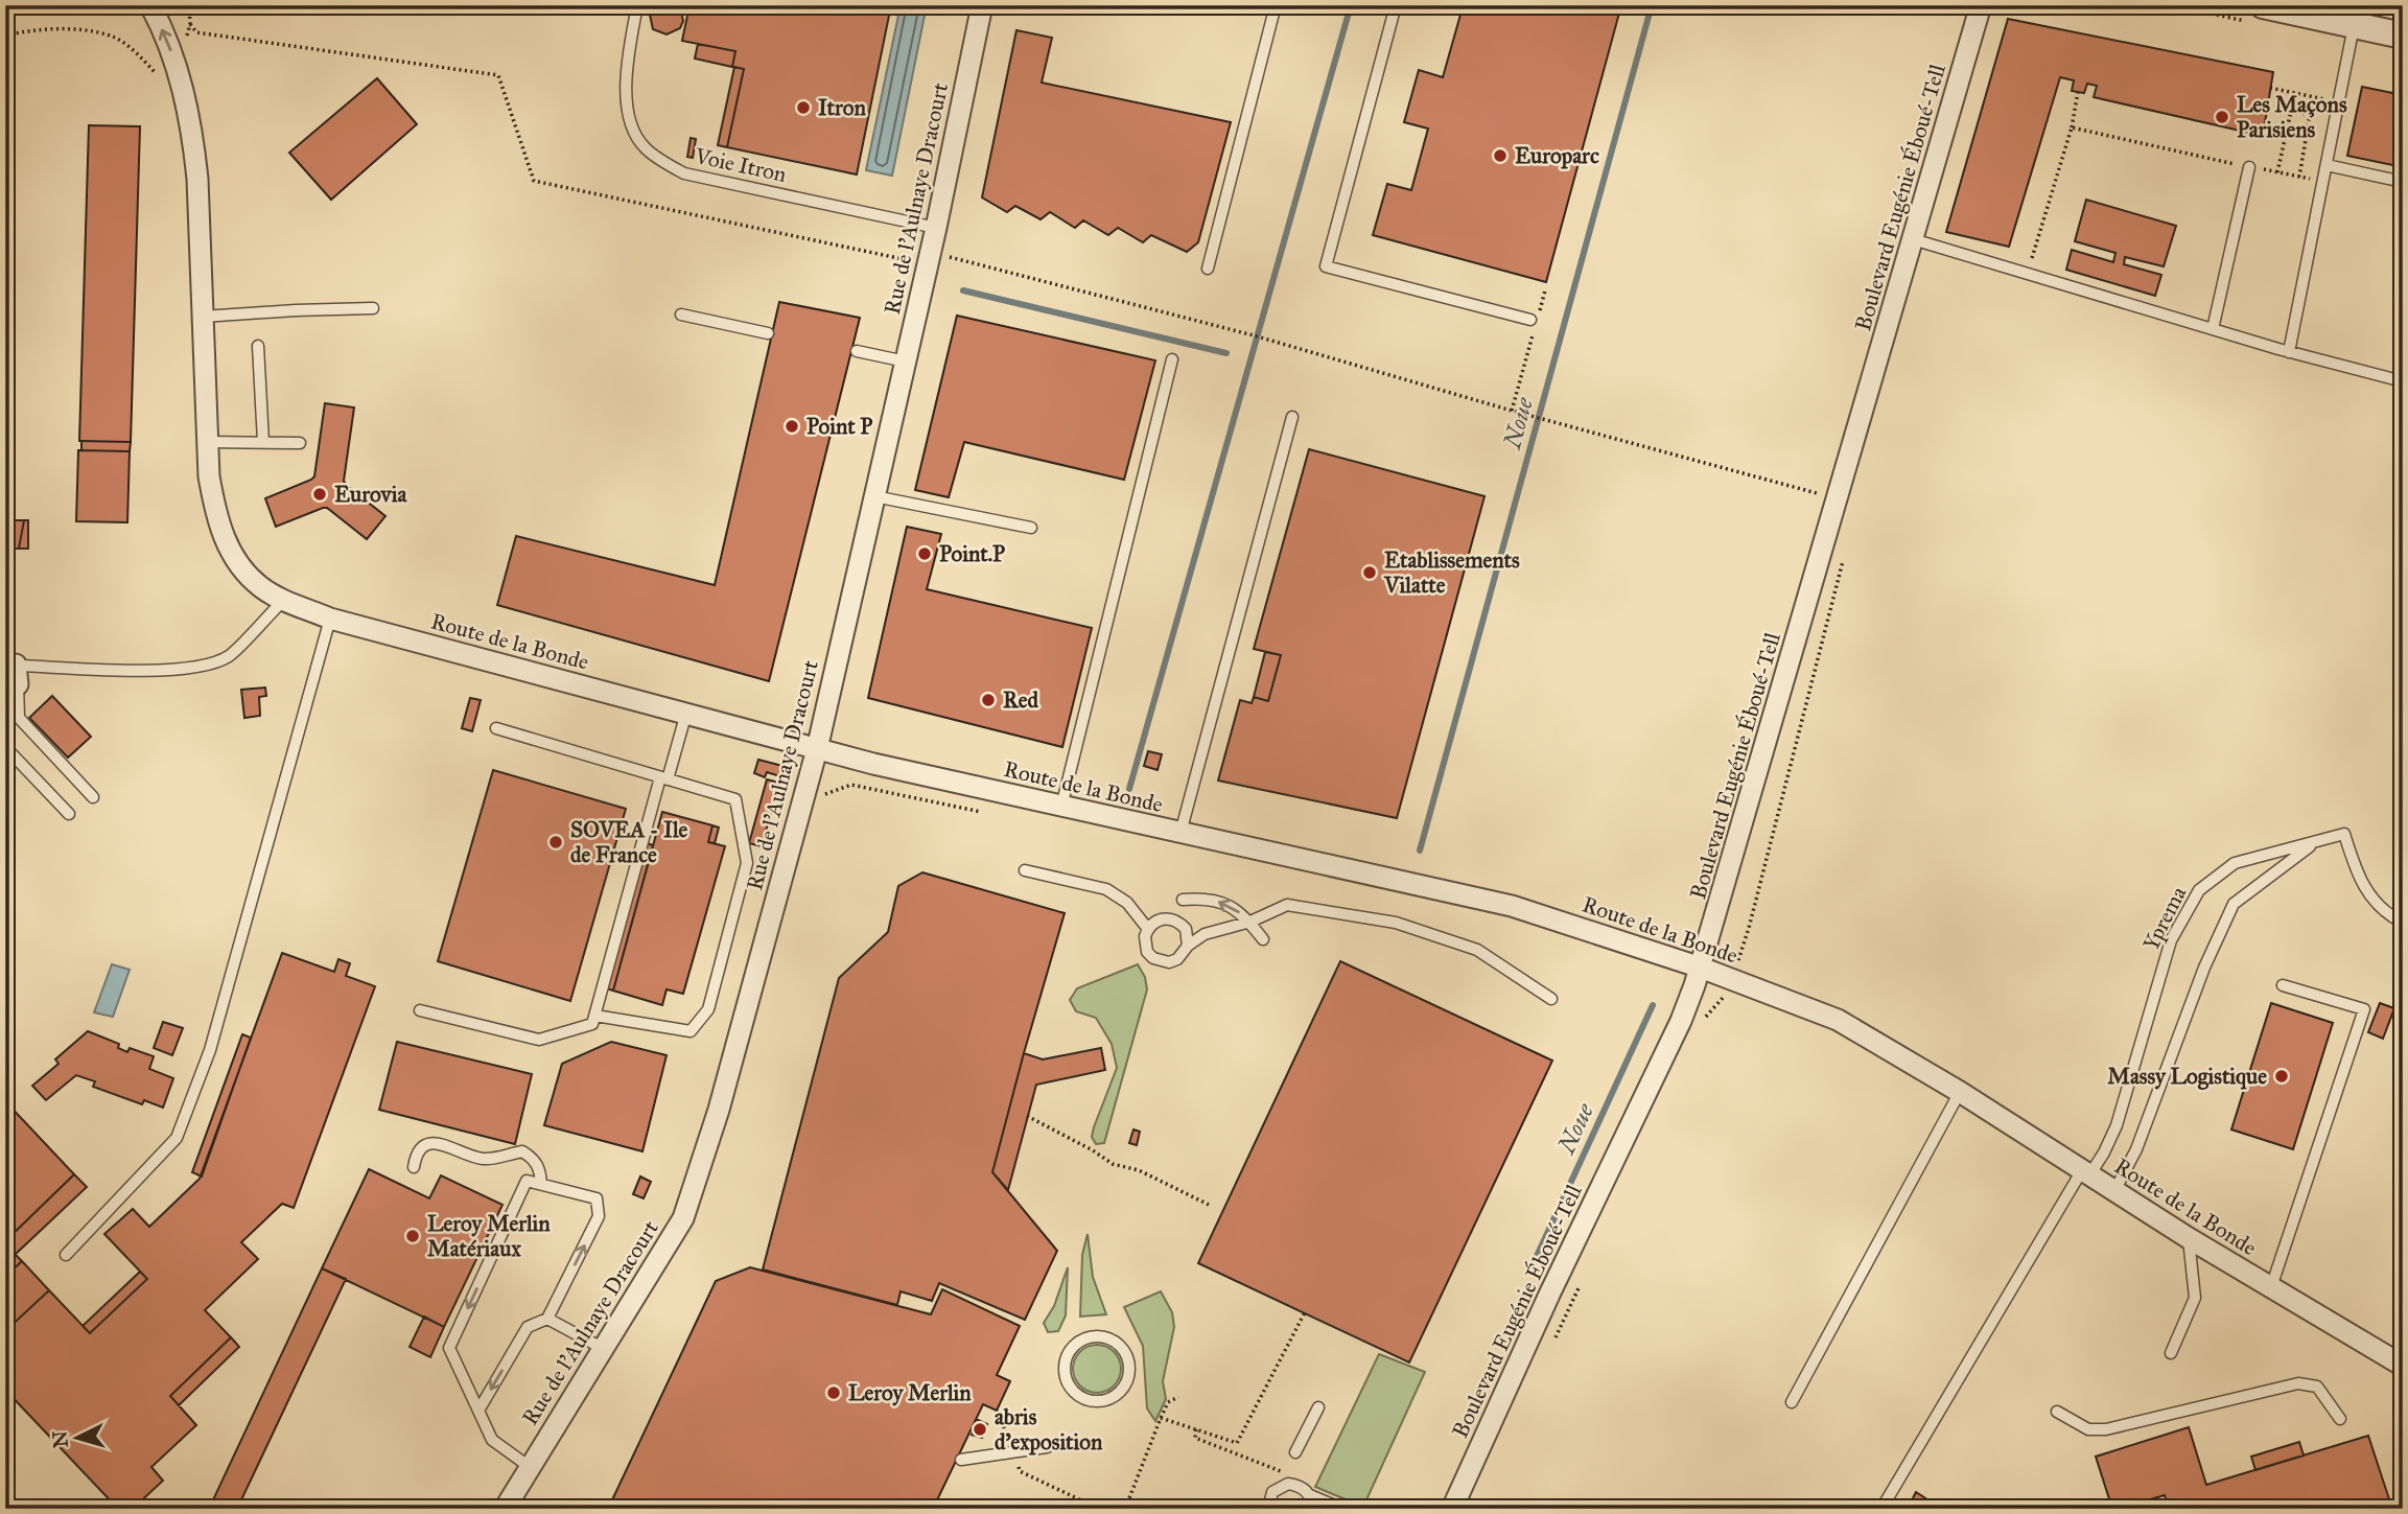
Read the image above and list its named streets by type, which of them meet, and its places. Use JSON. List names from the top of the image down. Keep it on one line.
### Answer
{"streets":{"street":["Boulevard Eugénie Éboué-Tell","Rue de l'Aulnaye Dracourt","Route de la Bonde"],"lane":["Voie Itron","Yprema"]},"crossings":[["Voie Itron","Rue de l'Aulnaye Dracourt"],["Boulevard Eugénie Éboué-Tell","Route de la Bonde"],["Rue de l'Aulnaye Dracourt","Route de la Bonde"],["Route de la Bonde","Yprema"]],"water":["Noue"],"places":["Itron","Les Maçons Parisiens","Europarc","Point P","Eurovia","Point.P","Etablissements Vilatte","Red","SOVEA - Ile de France","Massy Logistique","Leroy Merlin Matériaux","Leroy Merlin","abris d’exposition"],"north":"left"}
